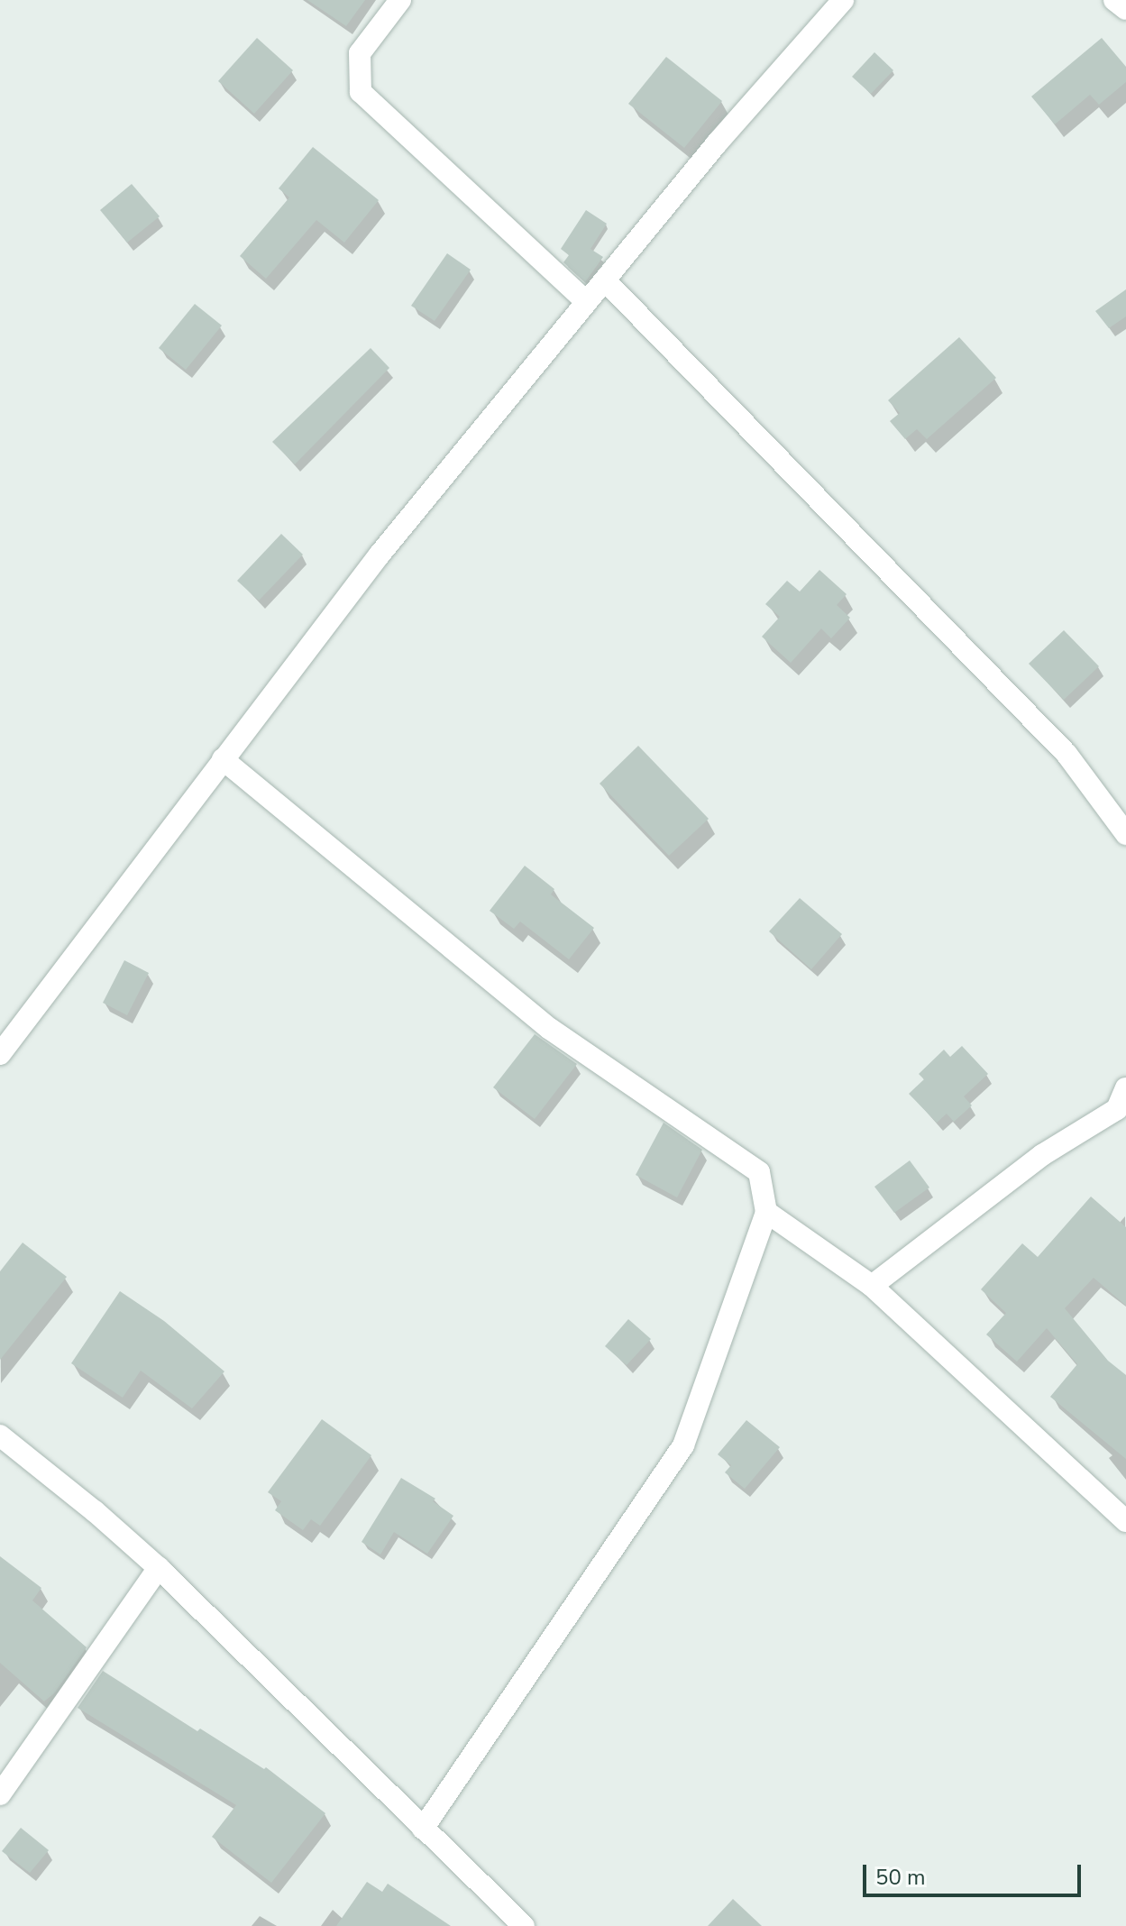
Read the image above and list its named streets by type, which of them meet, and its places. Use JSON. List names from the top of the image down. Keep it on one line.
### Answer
{"scale_bar":"50 m"}
